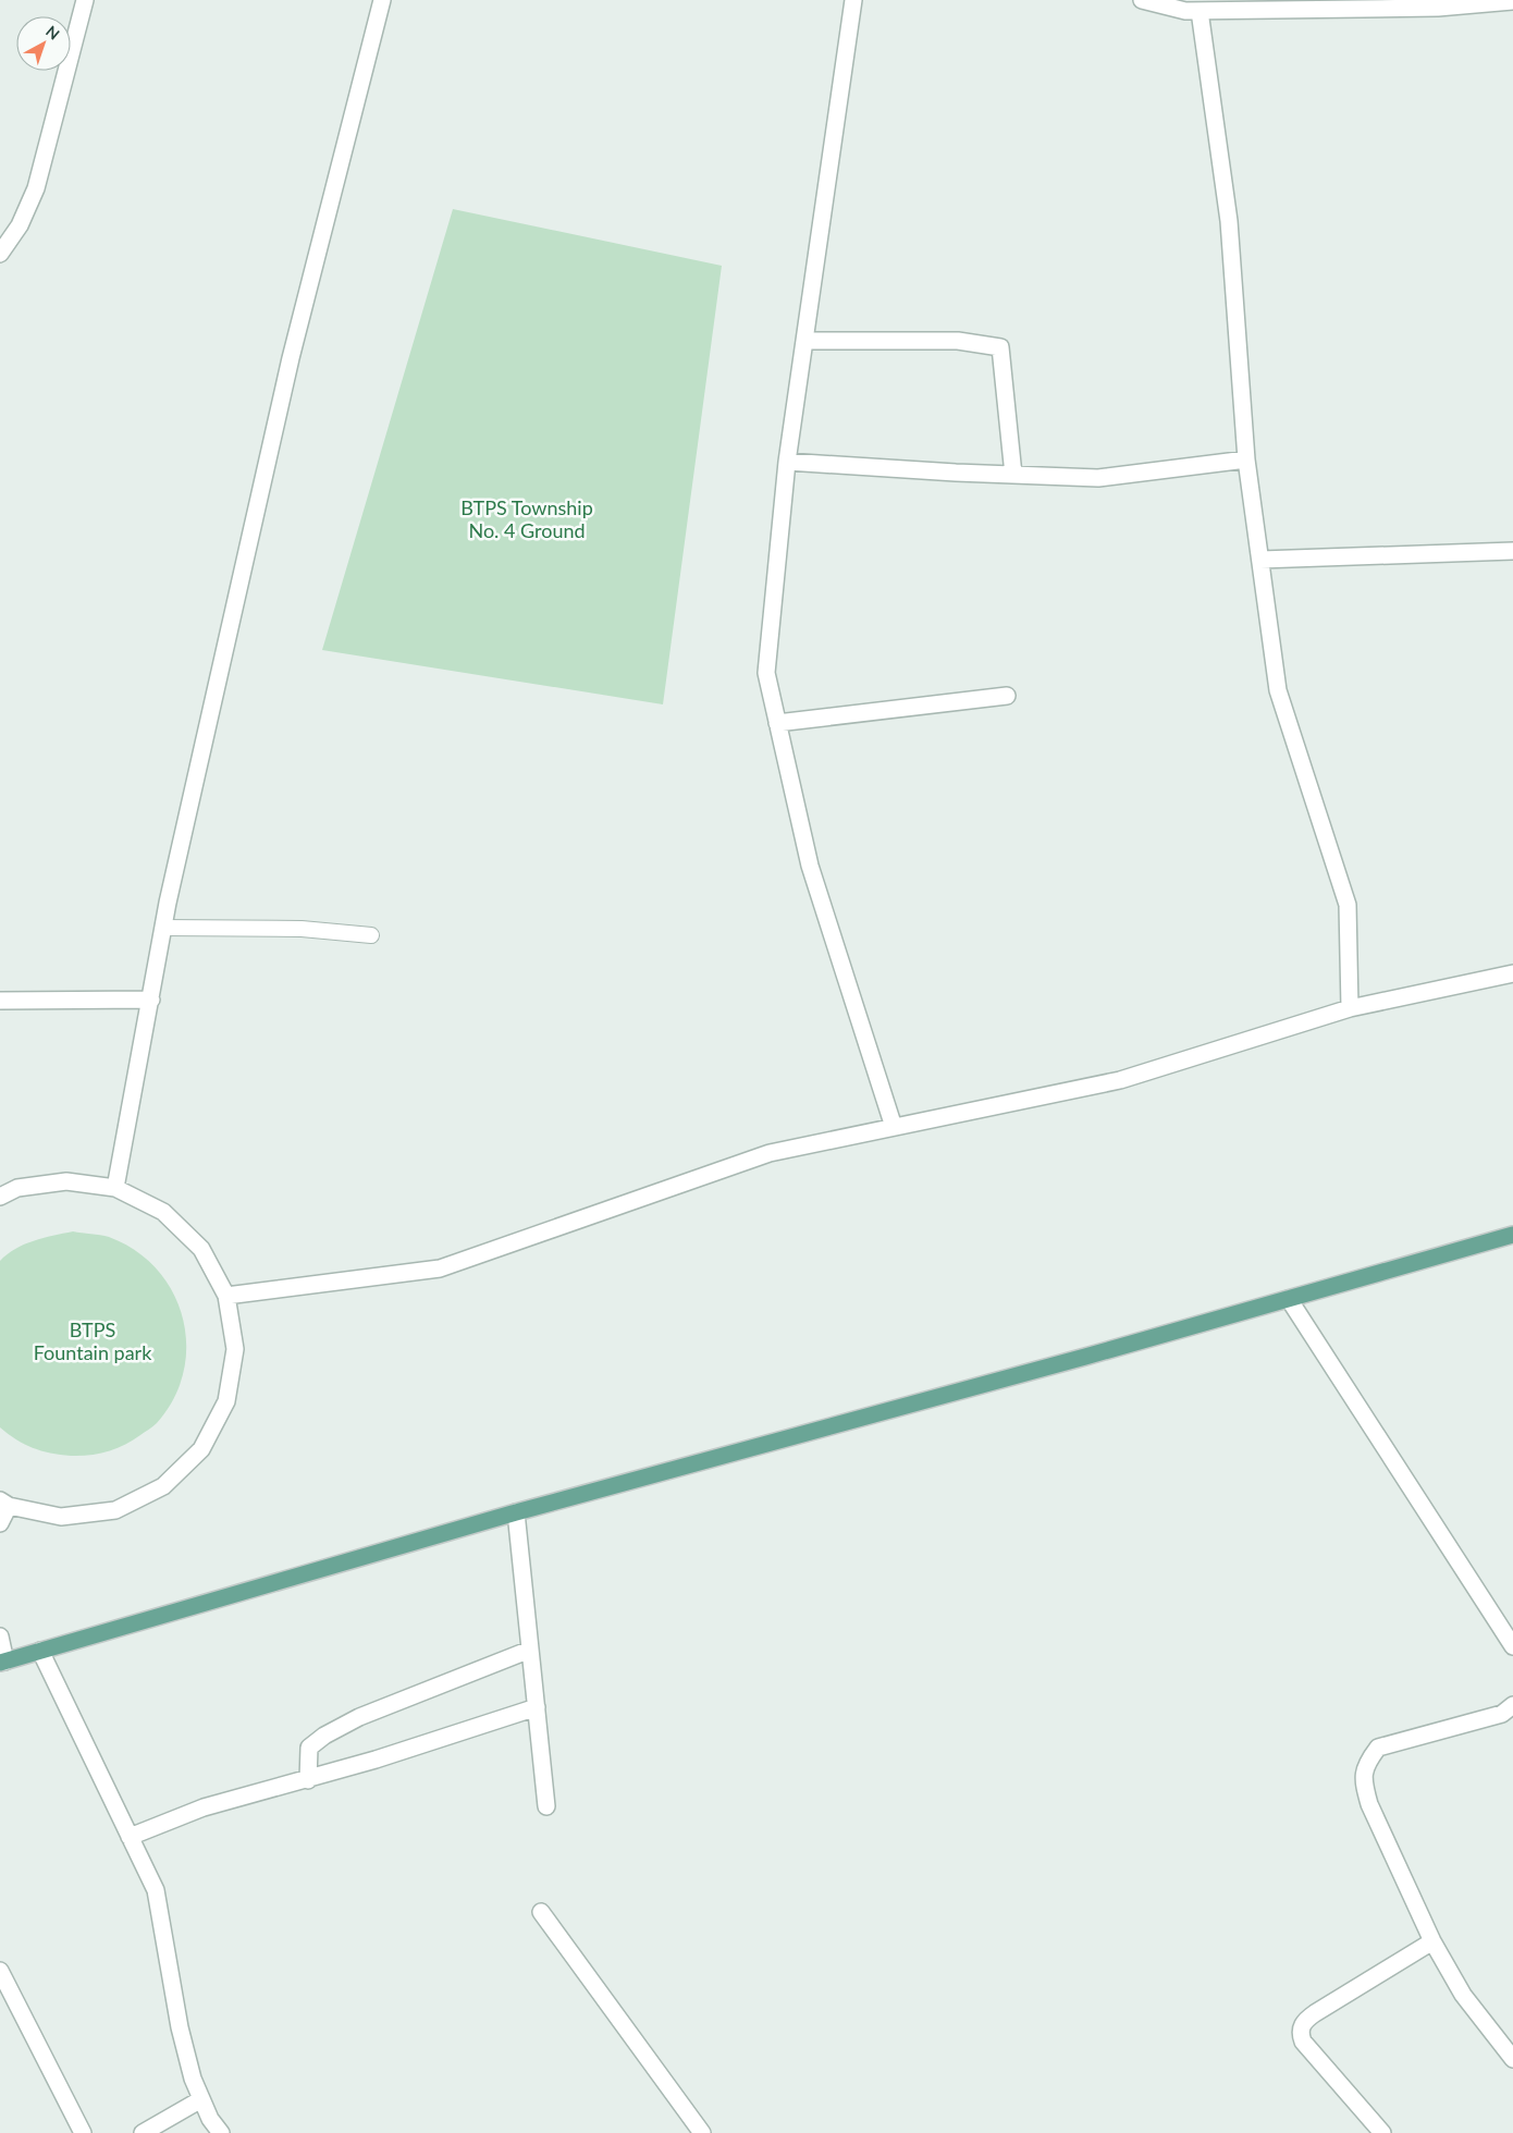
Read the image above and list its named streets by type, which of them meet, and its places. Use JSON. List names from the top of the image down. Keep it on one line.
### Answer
{"parks":["BTPS Township No. 4 Ground","BTPS Fountain park"],"north":"top right"}
